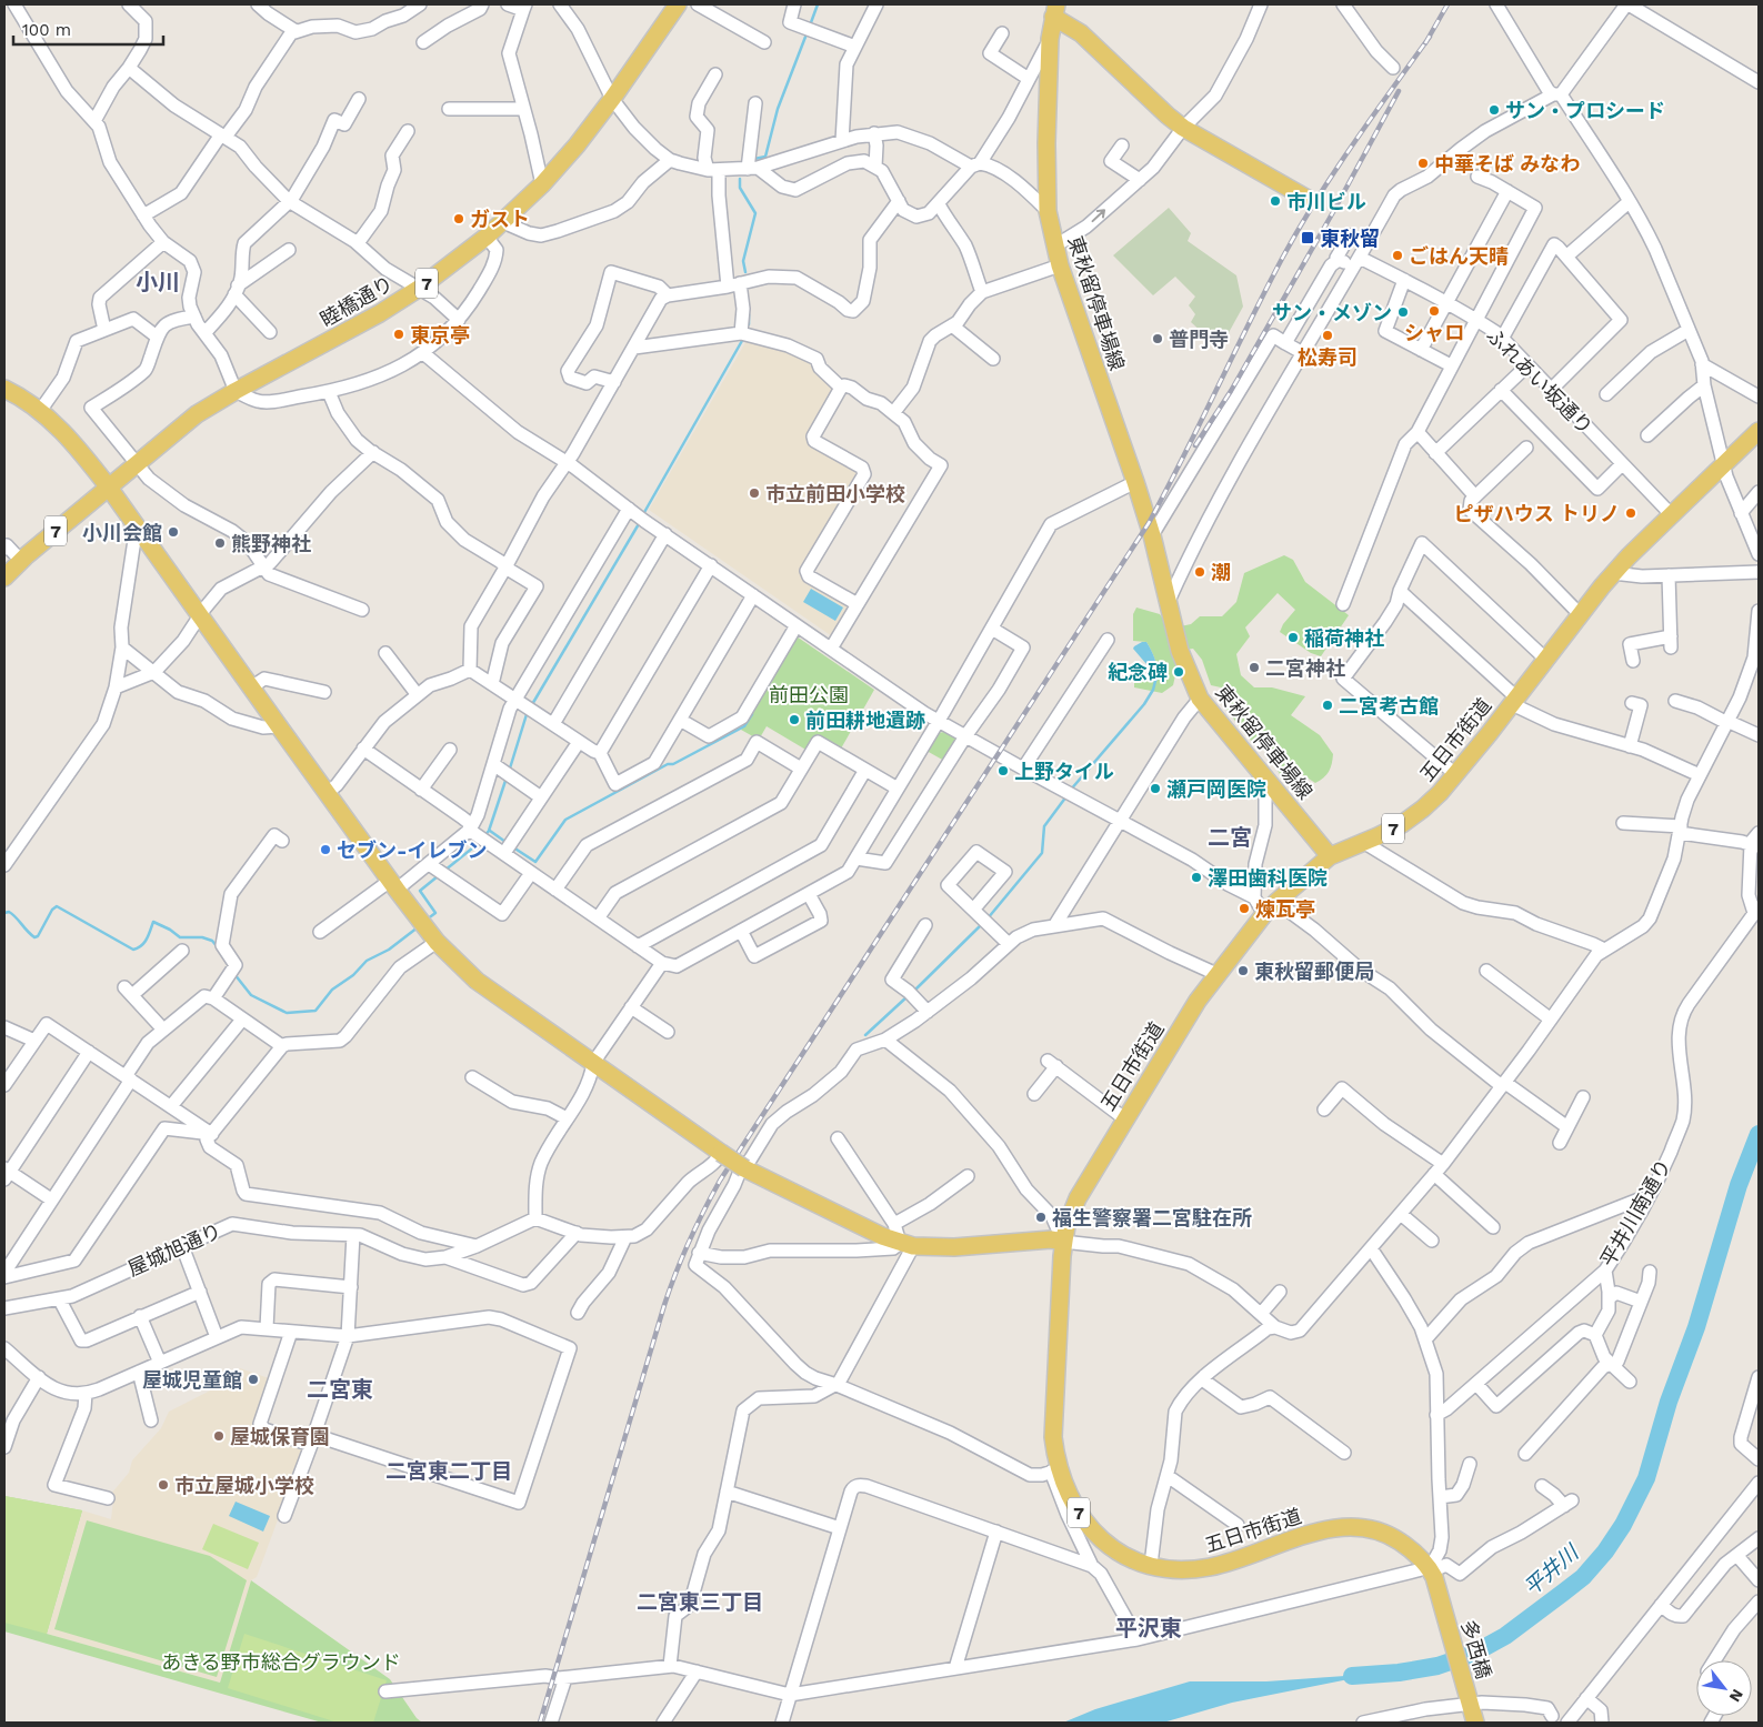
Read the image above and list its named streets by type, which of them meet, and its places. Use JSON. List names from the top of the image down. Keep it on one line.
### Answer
{"streets":{"main road":["7","睦橋通り","東秋留停車場線","五日市街道","多西橋"],"street":["ふれあい坂通り","平井川南通り","屋城旭通り"]},"crossings":[["7","多西橋"],["東秋留停車場線","五日市街道"],["ふれあい坂通り","五日市街道"],["五日市街道","多西橋"]],"districts":["小川","二宮","二宮東","二宮東二丁目","二宮東三丁目","平沢東"],"water":["平井川"],"parks":["前田公園","あきる野市総合グラウンド"],"places":{"other":["サン・プロシード","中華そば みなわ","市川ビル","ガスト","ごはん天晴","シャロ","サン・メゾン","東京亭","松寿司","普門寺","市立前田小学校","ピザハウス トリノ","小川会館","熊野神社","潮","稲荷神社","二宮神社","紀念碑","二宮考古館","前田耕地遺跡","上野タイル","瀬戸岡医院","セブン-イレブン","澤田歯科医院","煉瓦亭","東秋留郵便局","福生警察署二宮駐在所","屋城児童館","屋城保育園","市立屋城小学校"],"transit":["東秋留"]},"scale_bar":"100 m","north":"bottom right"}
